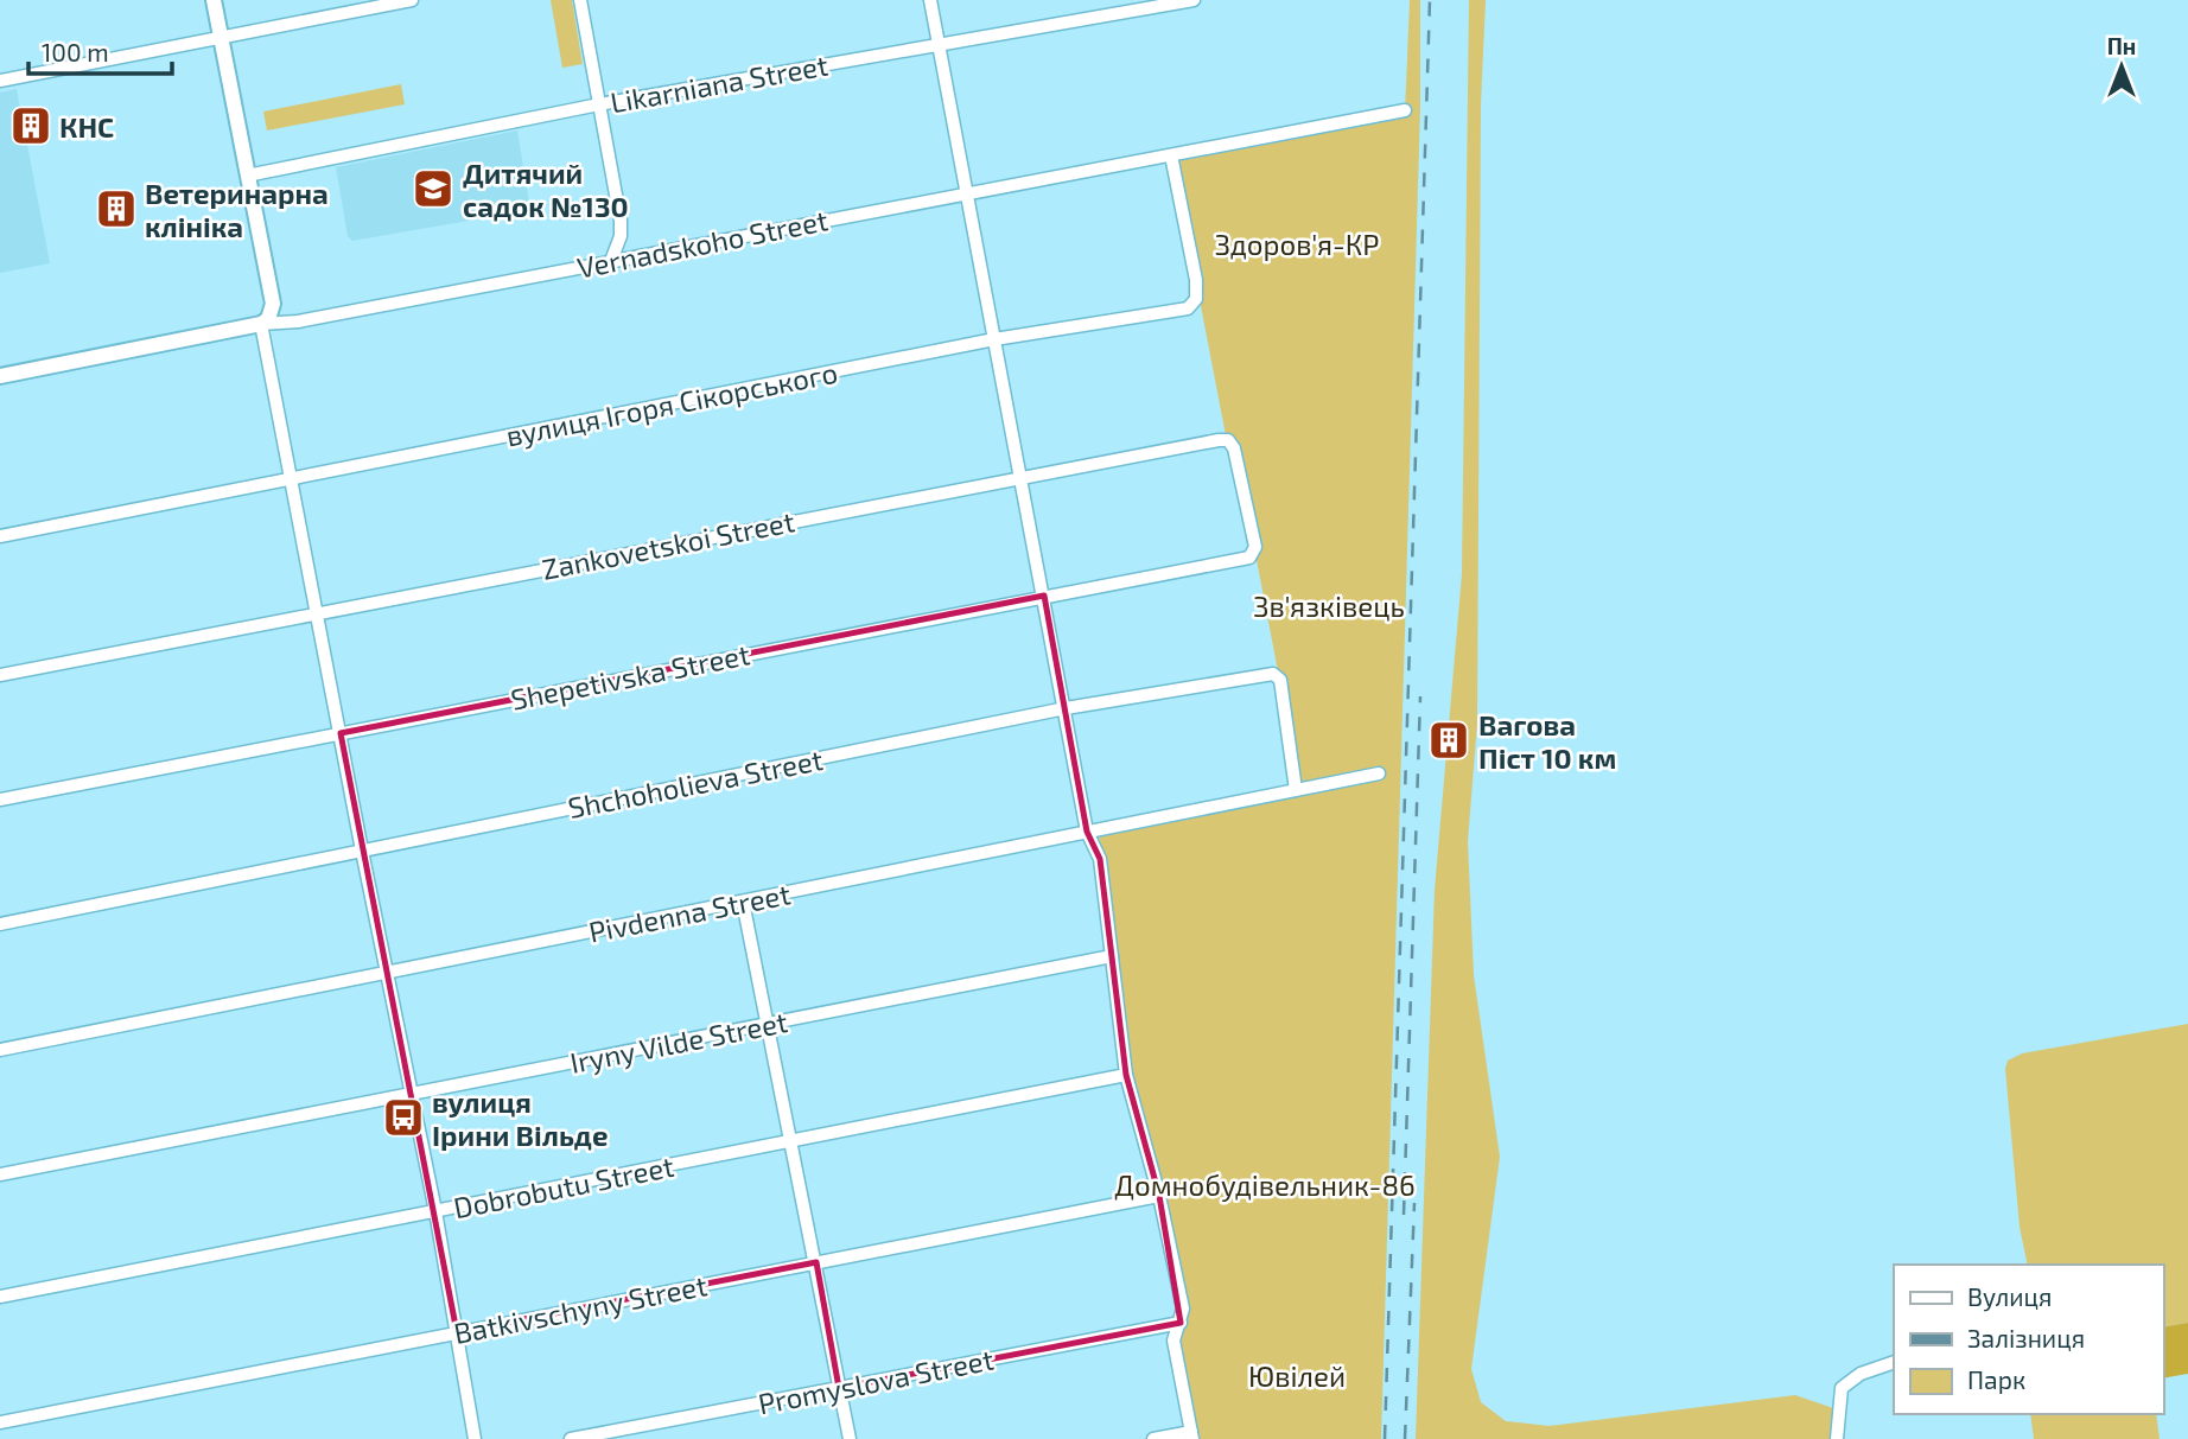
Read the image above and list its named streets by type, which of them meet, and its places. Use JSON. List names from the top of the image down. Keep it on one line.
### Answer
{"streets":{"street":["Likarniana Street","Vernadskoho Street","вулиця Ігоря Сікорського","Zankovetskoi Street","Shepetivska Street","Shchoholieva Street","Pivdenna Street","Iryny Vilde Street","Dobrobutu Street","Batkivschyny Street","Promyslova Street"]},"crossings":[["Vernadskoho Street","вулиця Ігоря Сікорського"],["Zankovetskoi Street","Shepetivska Street"],["Shchoholieva Street","Pivdenna Street"]],"parks":["Здоров'я-КР","Зв'язківець","Домнобудівельник-86","Ювілей"],"places":{"building":["КНС","Ветеринарна клініка","Вагова Піст 10 км"],"school or university":["Дитячий садок №130"],"bus stop":["вулиця Ірини Вільде"]},"legend":["Вулиця","Залізниця","Парк"],"scale_bar":"100 m","north":"top"}
